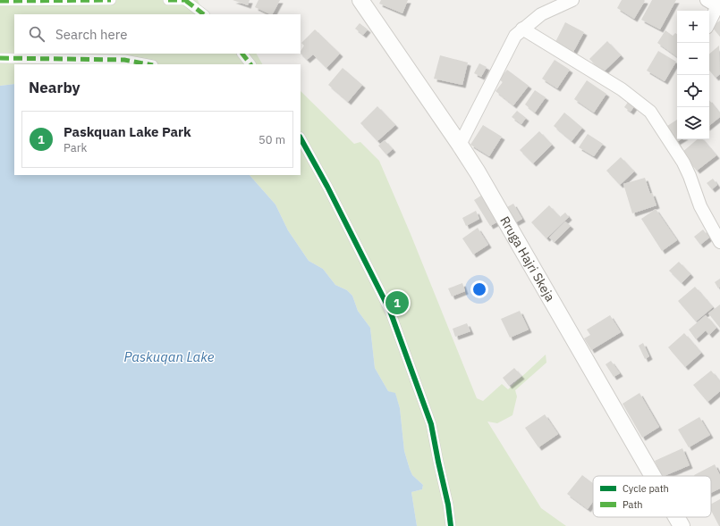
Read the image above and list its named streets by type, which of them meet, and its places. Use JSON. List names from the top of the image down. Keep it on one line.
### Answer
{"streets":{"street":["Rruga Hajri Skeja"]},"water":["Paskuqan Lake"],"legend":["Cycle path","Path"],"page":{"map_buttons":["+","−"],"search":"Search here","heading":"Nearby","list":[{"mark":"1","name":"Paskquan Lake Park","note":"Park","value":"50 m"}],"pins":"1"}}
